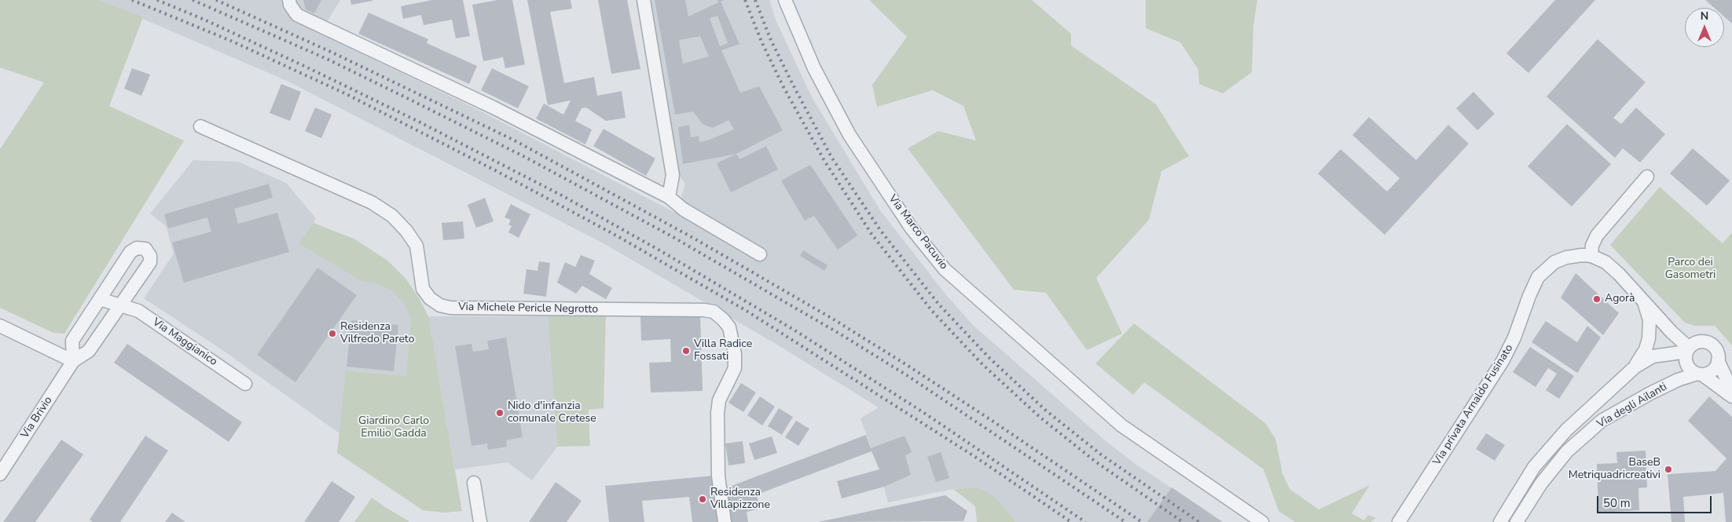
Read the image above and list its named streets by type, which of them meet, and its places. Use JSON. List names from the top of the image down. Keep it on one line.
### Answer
{"streets":{"street":["Via Marco Pacuvio","Via Michele Pericle Negrotto","Via Maggianico","Via privata Arnaldo Fusinato","Via degli Ailanti","Via Brivio"]},"crossings":[["Via Maggianico","Via Brivio"]],"parks":["Parco dei Gasometri","Giardino Carlo Emilio Gadda"],"places":["Agorà","Residenza Vilfredo Pareto","Villa Radice Fossati","Nido d'infanzia comunale Cretese","BaseB Metriquadricreativi","Residenza Villapizzone"],"scale_bar":"50 m","north":"top"}
